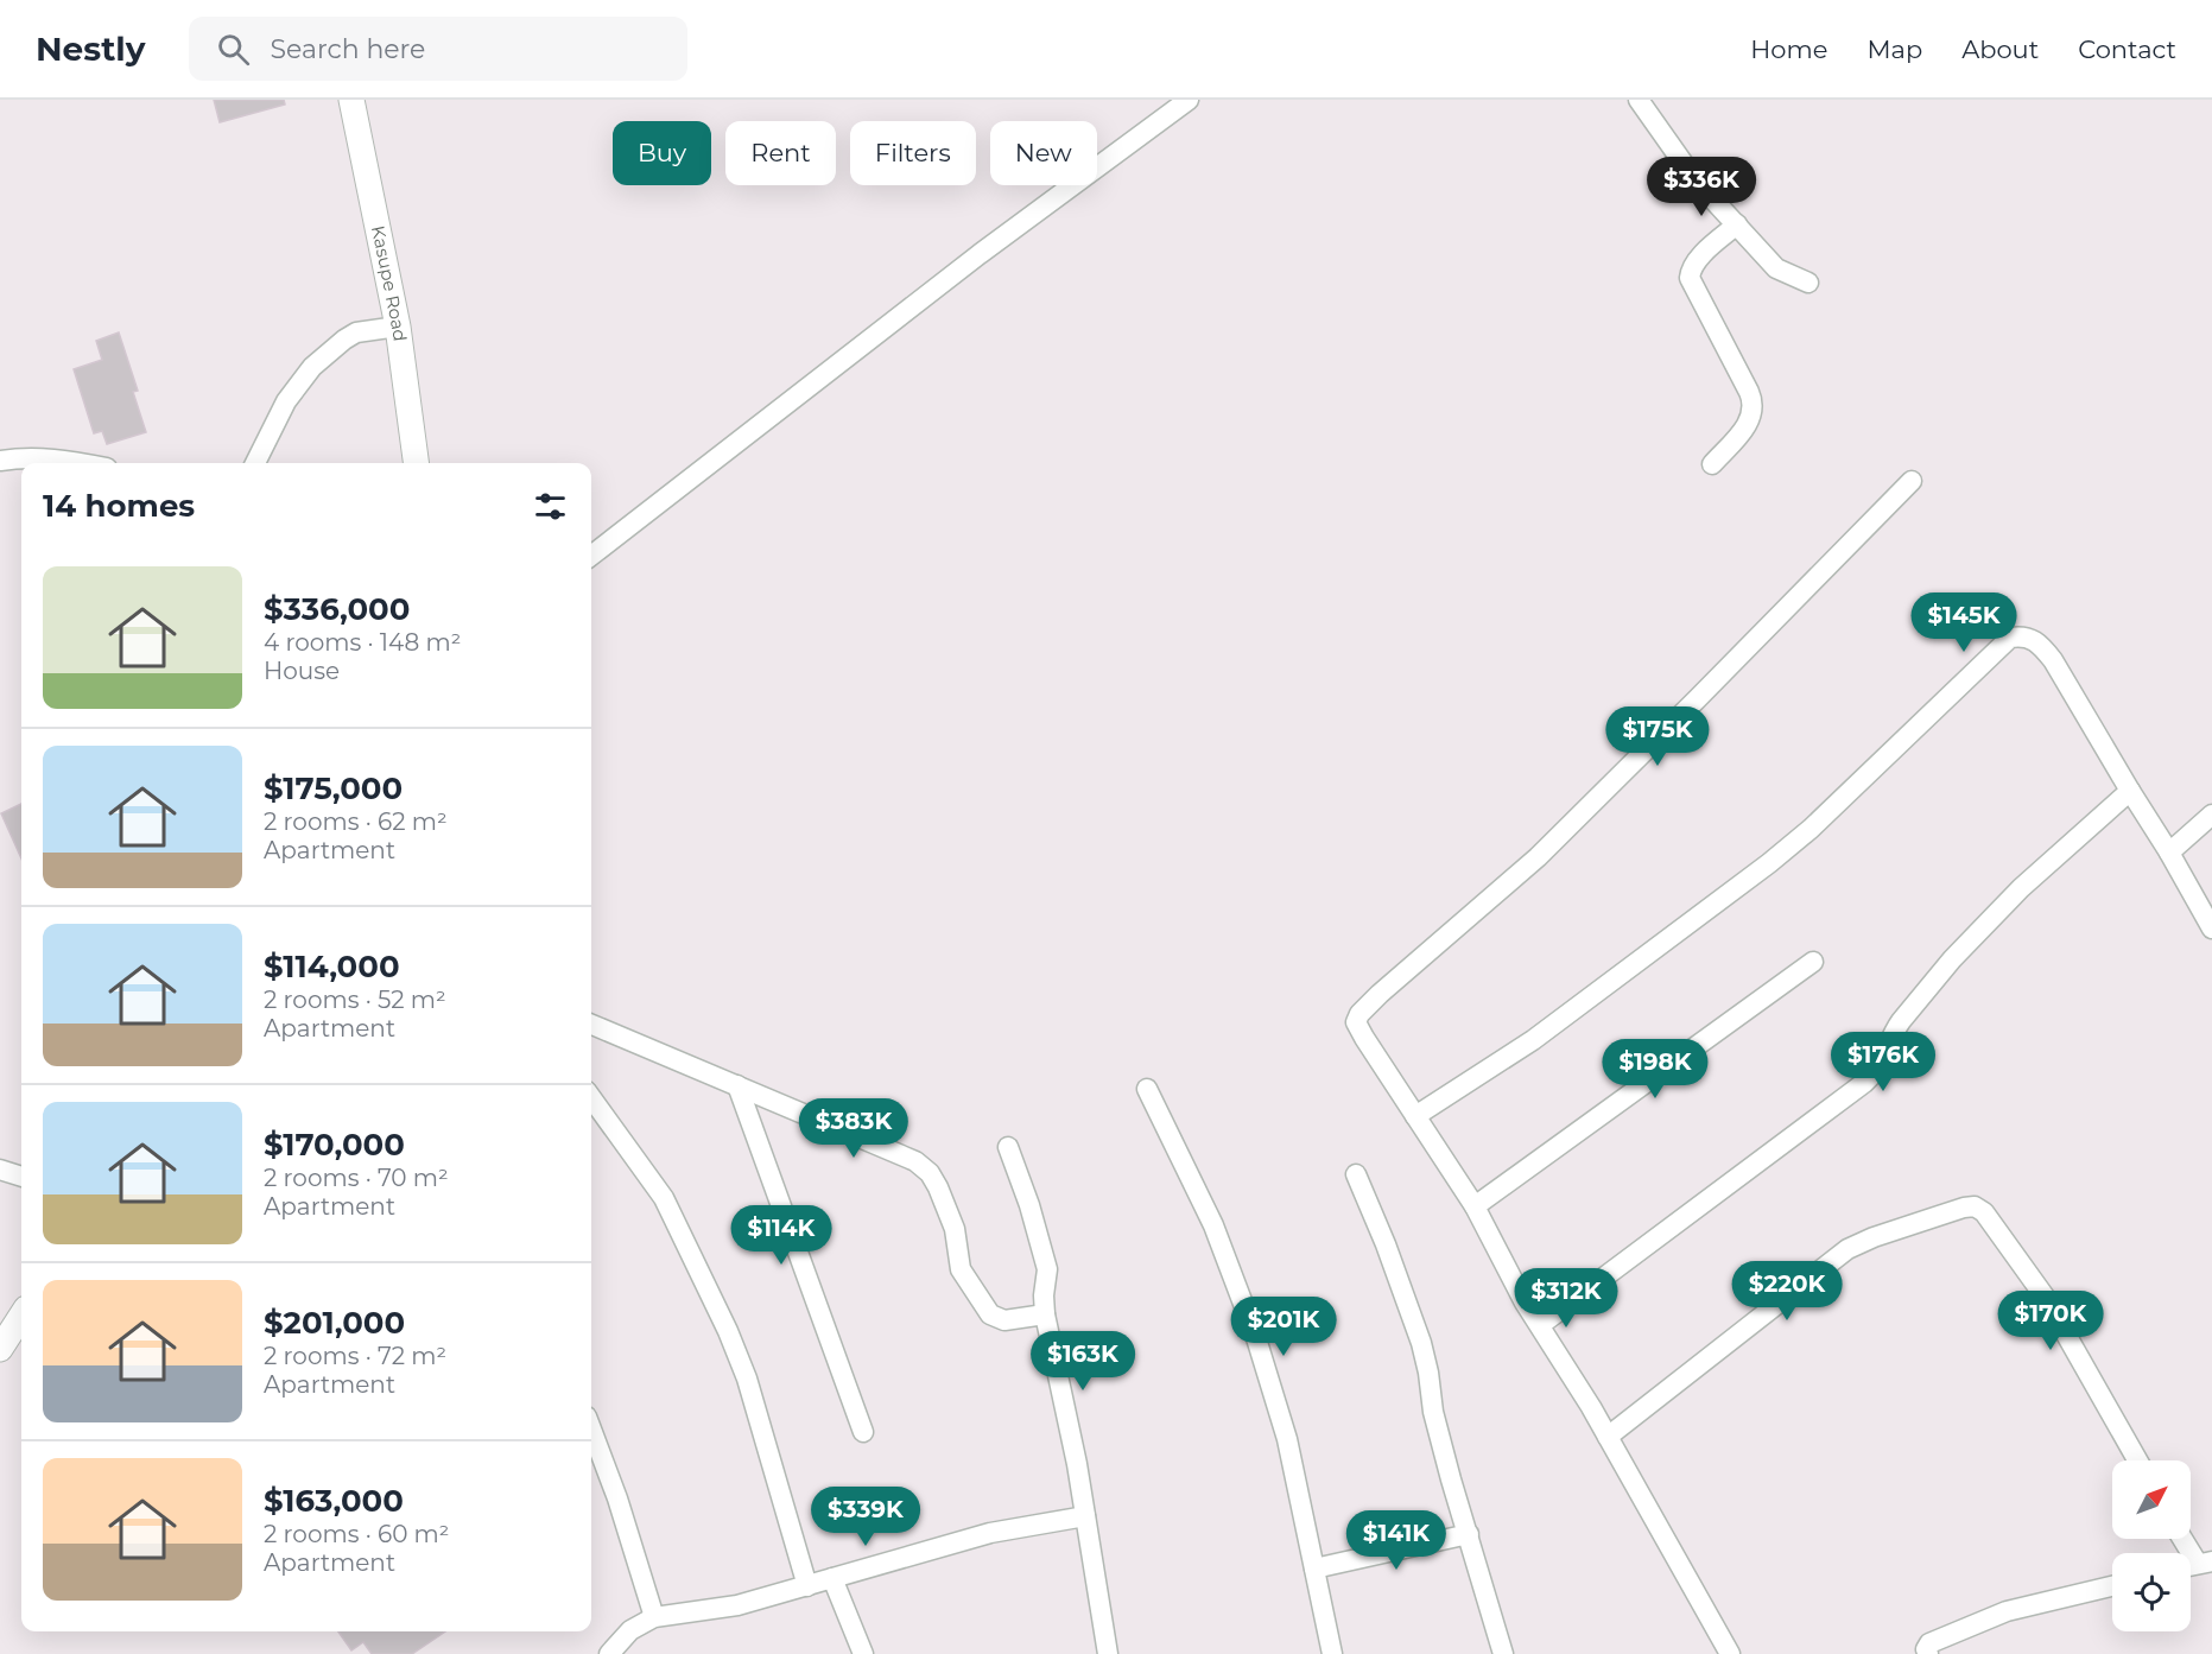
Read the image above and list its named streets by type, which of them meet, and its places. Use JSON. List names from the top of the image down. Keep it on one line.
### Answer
{"streets":{"street":["Kasupe Road"]},"north":"top right","page":{"header":"Nestly","search":"Search here","nav":["Home","Map","About","Contact"],"chip":["Buy","Rent","Filters","New"],"price":["$336K","$145K","$175K","$176K","$198K","$383K","$114K","$220K","$312K","$170K","$201K","$163K","$339K","$141K"],"heading":"14 homes","list":[{"name":"$336,000","note":"4 rooms · 148 m² · House"},{"name":"$175,000","note":"2 rooms · 62 m² · Apartment"},{"name":"$114,000","note":"2 rooms · 52 m² · Apartment"},{"name":"$170,000","note":"2 rooms · 70 m² · Apartment"},{"name":"$201,000","note":"2 rooms · 72 m² · Apartment"},{"name":"$163,000","note":"2 rooms · 60 m² · Apartment"}]}}
